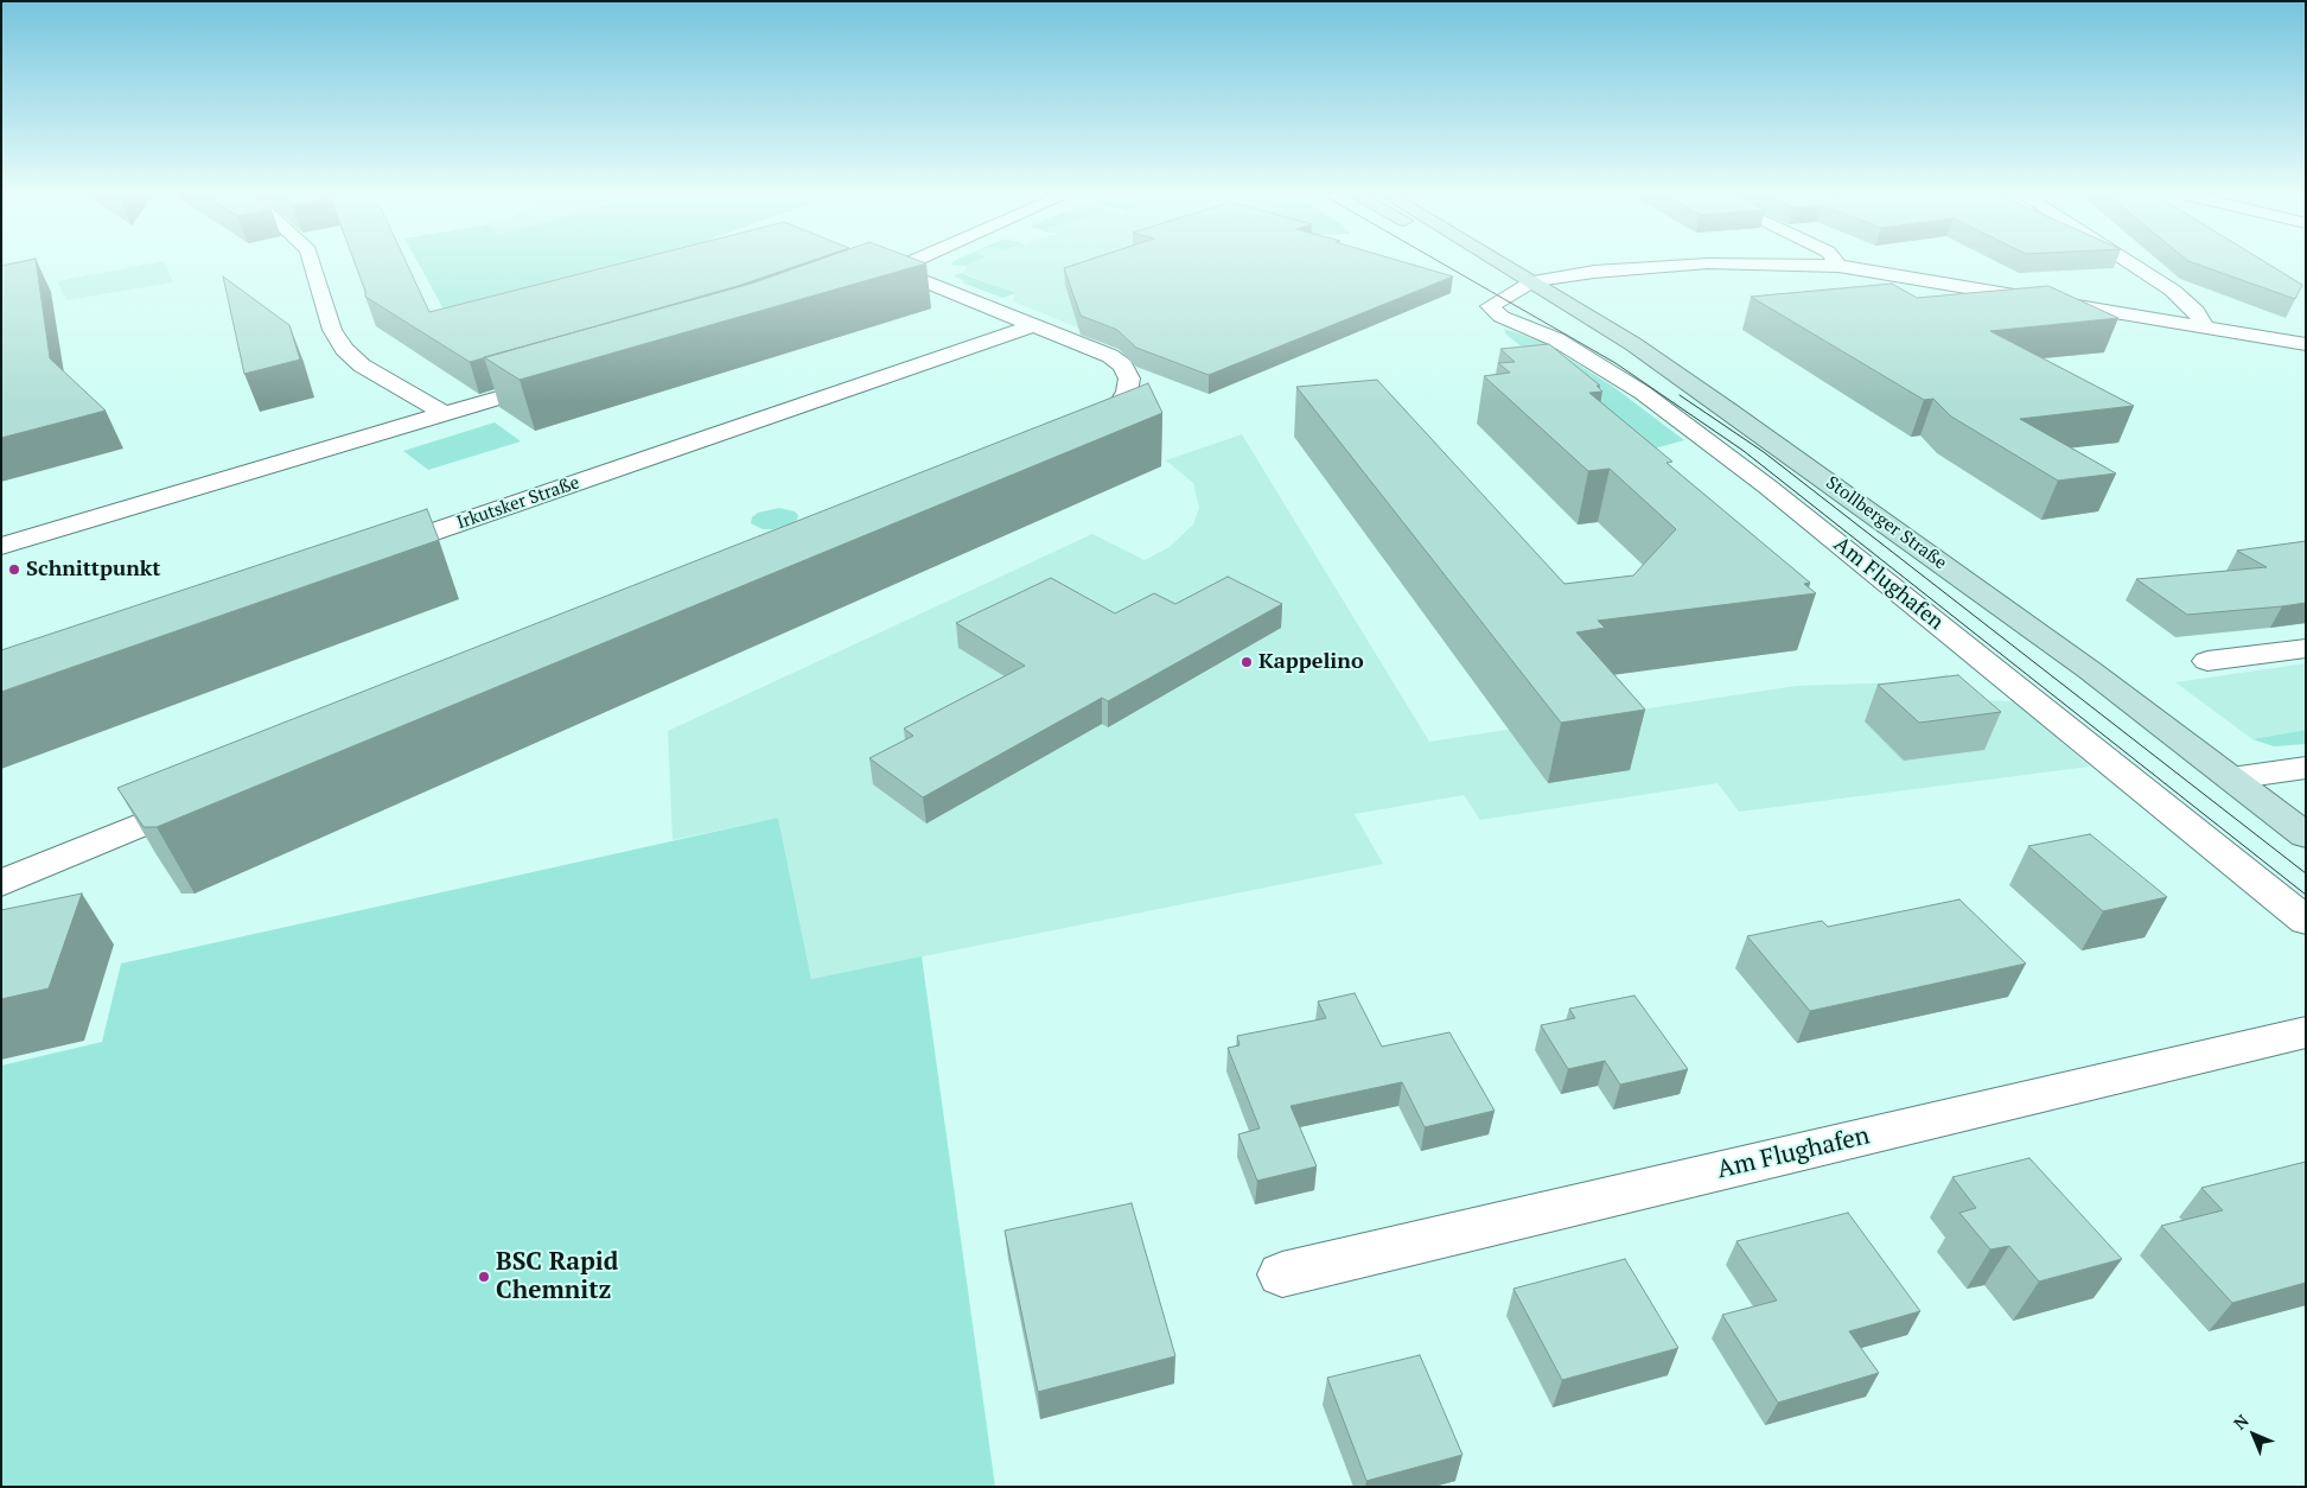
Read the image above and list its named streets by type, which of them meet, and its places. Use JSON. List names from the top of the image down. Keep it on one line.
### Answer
{"streets":{"main road":["Stollberger Straße"],"street":["Irkutsker Straße","Am Flughafen"]},"crossings":[["Stollberger Straße","Am Flughafen"]],"places":["Schnittpunkt","Kappelino","BSC Rapid Chemnitz"],"north":"top left"}
